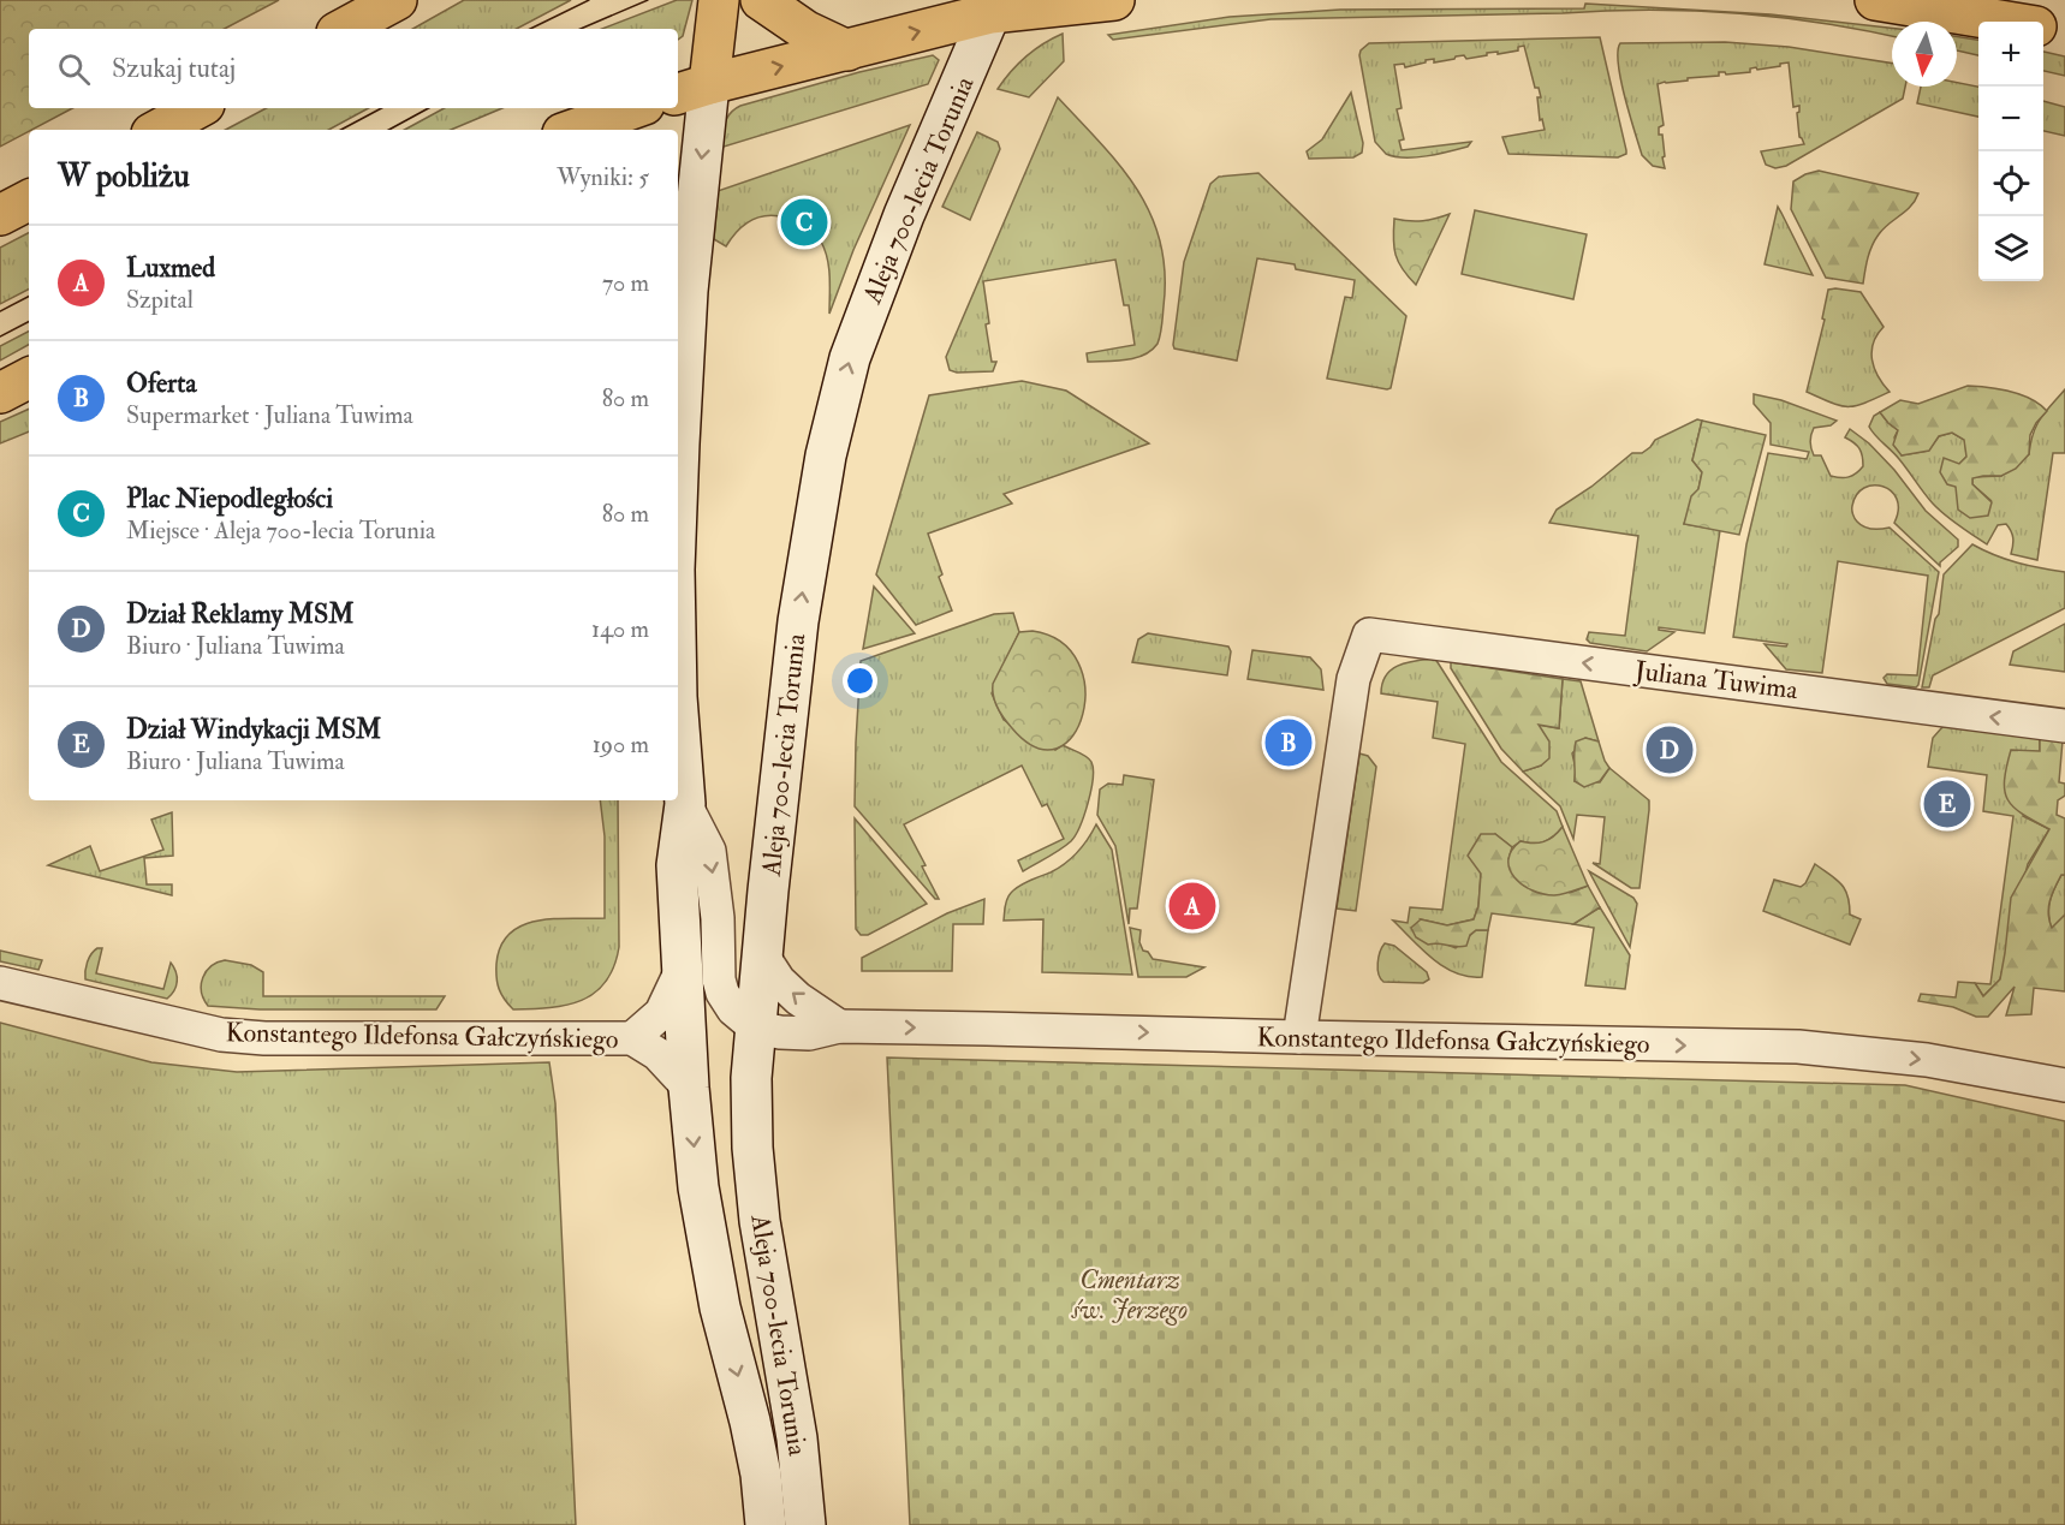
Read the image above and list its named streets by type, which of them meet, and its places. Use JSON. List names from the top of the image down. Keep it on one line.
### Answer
{"streets":{"main road":["Aleja 700-lecia Torunia"],"street":["Juliana Tuwima","Konstantego Ildefonsa Gałczyńskiego"]},"crossings":[["Aleja 700-lecia Torunia","Konstantego Ildefonsa Gałczyńskiego"],["Juliana Tuwima","Konstantego Ildefonsa Gałczyńskiego"]],"one_way":["Konstantego Ildefonsa Gałczyńskiego"],"parks":["Cmentarz św. Jerzego"],"north":"bottom","page":{"map_buttons":["+","−"],"search":"Szukaj tutaj","heading":["W pobliżu","Wyniki: 5"],"pins":["C","B","D","E","A"],"list":[{"mark":"A","name":"Luxmed","note":"Szpital","value":"70 m"},{"mark":"B","name":"Oferta","note":"Supermarket · Juliana Tuwima","value":"80 m"},{"mark":"C","name":"Plac Niepodległości","note":"Miejsce · Aleja 700-lecia Torunia","value":"80 m"},{"mark":"D","name":"Dział Reklamy MSM","note":"Biuro · Juliana Tuwima","value":"140 m"},{"mark":"E","name":"Dział Windykacji MSM","note":"Biuro · Juliana Tuwima","value":"190 m"}]}}
